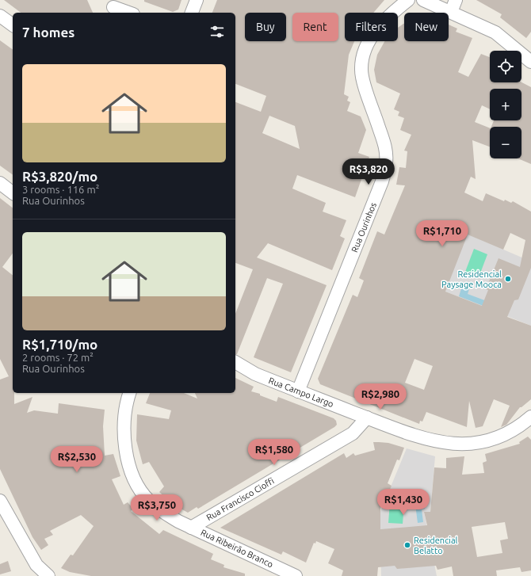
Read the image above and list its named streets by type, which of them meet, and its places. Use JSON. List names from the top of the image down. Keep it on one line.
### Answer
{"streets":{"street":["Rua Ourinhos","Rua Campo Largo","Rua Francisco Cioffi","Rua Ribeirão Branco"]},"crossings":[["Rua Ourinhos","Rua Campo Largo"],["Rua Campo Largo","Rua Francisco Cioffi"],["Rua Francisco Cioffi","Rua Ribeirão Branco"]],"places":["Residencial Paysage Mooca","Residencial Belatto"],"page":{"chip":["Buy","Rent","Filters","New"],"heading":"7 homes","map_buttons":["+","−"],"list":[{"name":"R$3,820/mo","note":"3 rooms · 116 m² · Rua Ourinhos"},{"name":"R$1,710/mo","note":"2 rooms · 72 m² · Rua Ourinhos"}],"price":["R$3,820","R$1,710","R$2,980","R$1,580","R$2,530","R$1,430","R$3,750"]}}
